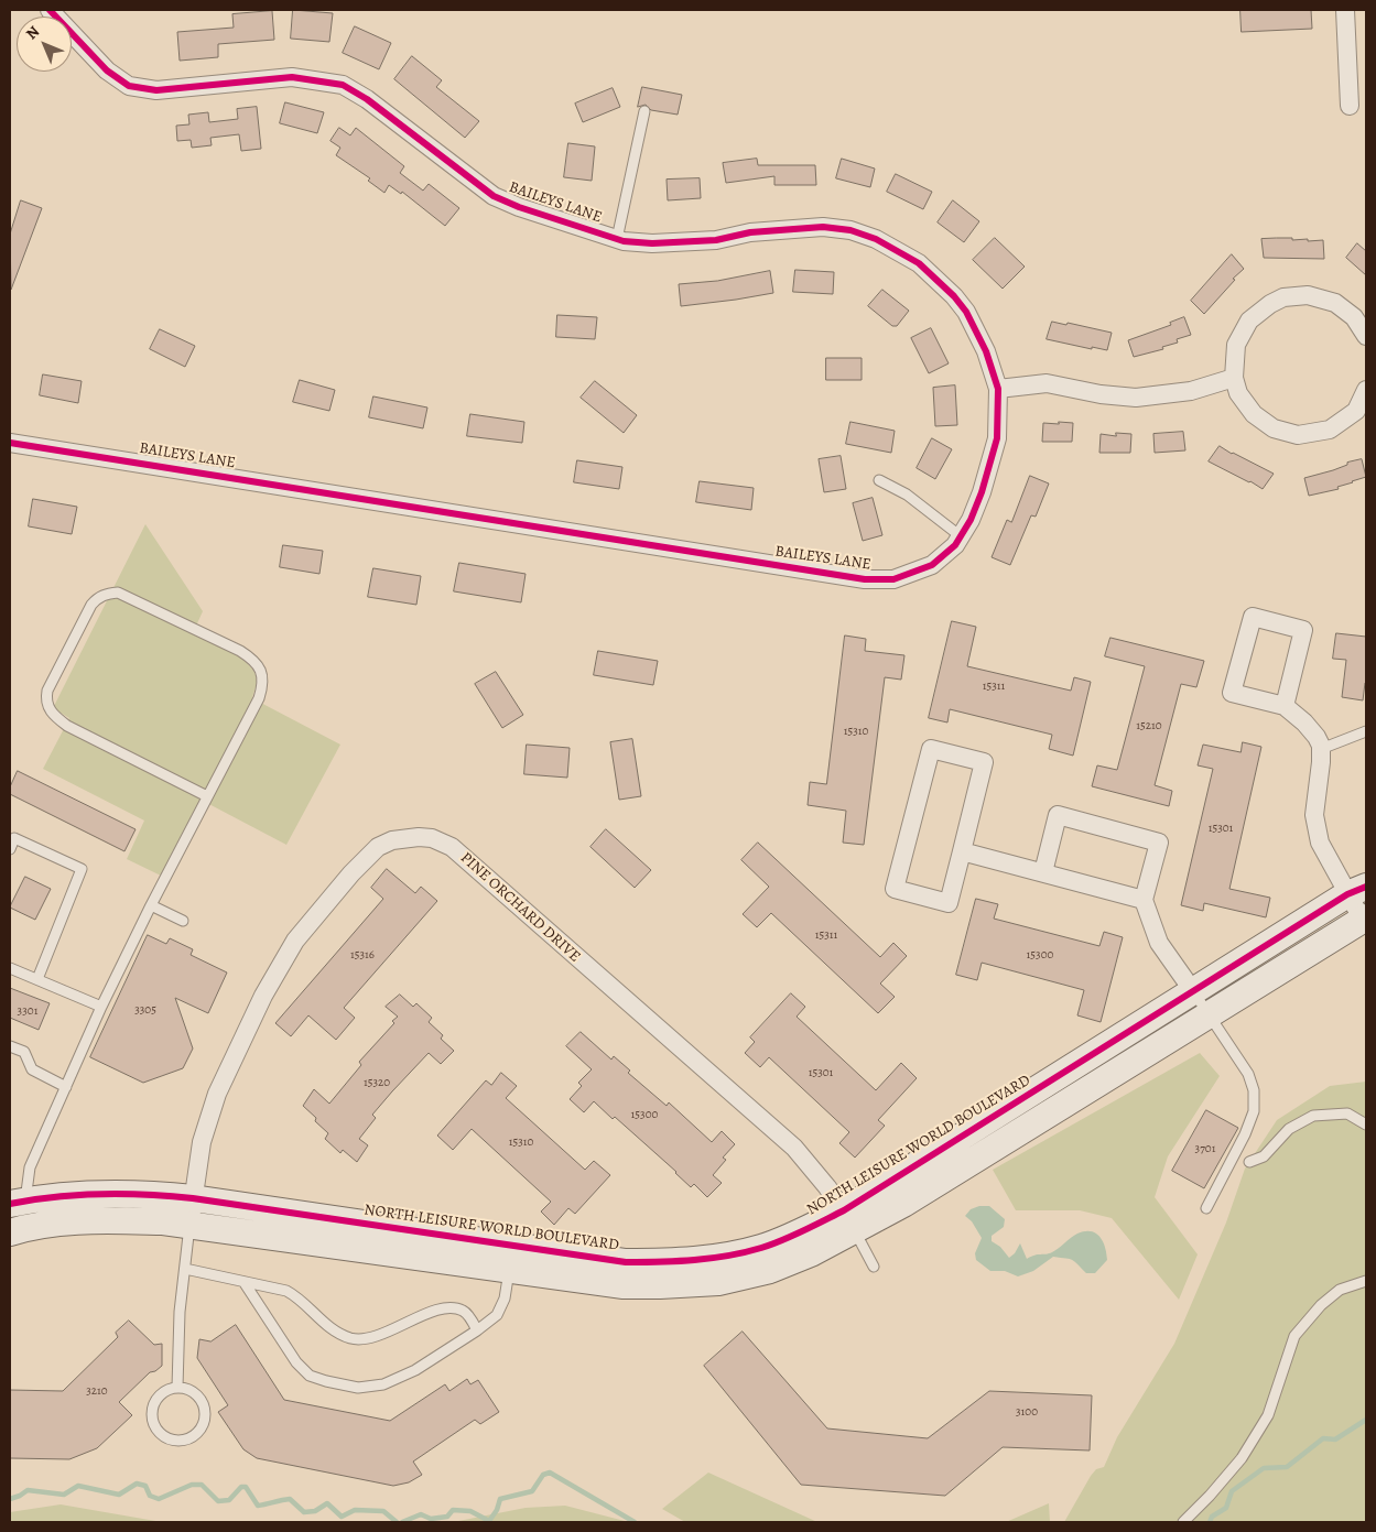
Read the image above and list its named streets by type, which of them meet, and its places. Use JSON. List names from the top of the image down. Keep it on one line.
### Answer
{"streets":{"street":["BAILEYS LANE","PINE ORCHARD DRIVE","NORTH LEISURE WORLD BOULEVARD"]},"crossings":[["PINE ORCHARD DRIVE","NORTH LEISURE WORLD BOULEVARD"]],"house_numbers":["15311","15210","15310","15301","15311","15316","15300","3305","3301","15301","15320","15300","15310","3701","3210","3100"],"north":"top left"}
